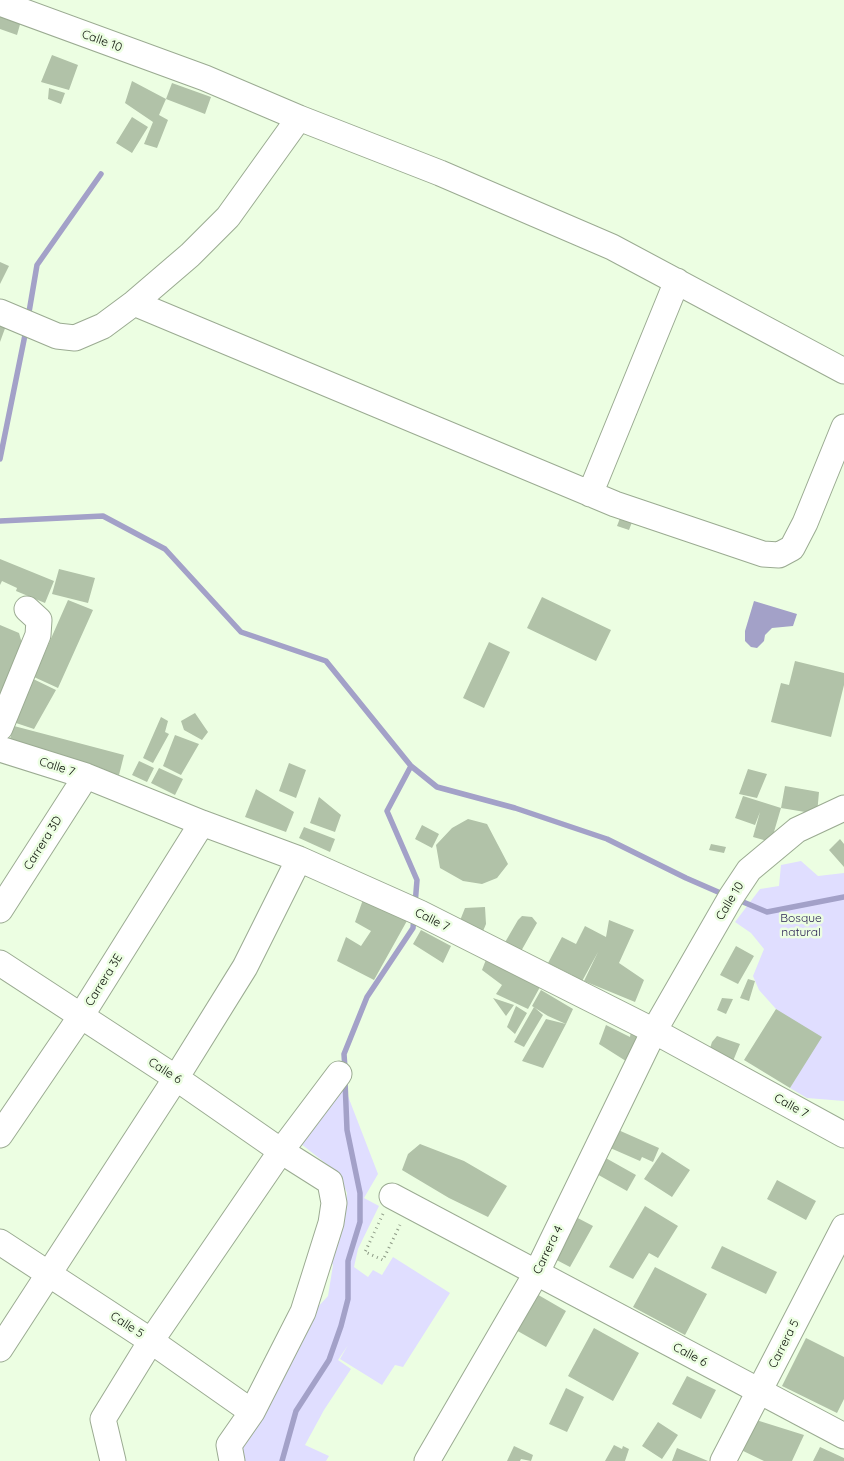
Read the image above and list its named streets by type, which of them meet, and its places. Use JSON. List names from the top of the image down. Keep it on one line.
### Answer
{"streets":{"street":["Calle 10","Calle 7","Carrera 3D","Carrera 3E","Calle 6","Carrera 4","Calle 5","Carrera 5"]},"crossings":[["Calle 10","Calle 7"],["Calle 10","Carrera 4"],["Calle 7","Carrera 3D"],["Calle 7","Carrera 3E"],["Calle 7","Carrera 4"],["Carrera 3E","Calle 6"],["Calle 6","Carrera 4"],["Calle 6","Calle 5"],["Calle 6","Carrera 5"]],"parks":["Bosque natural"]}
